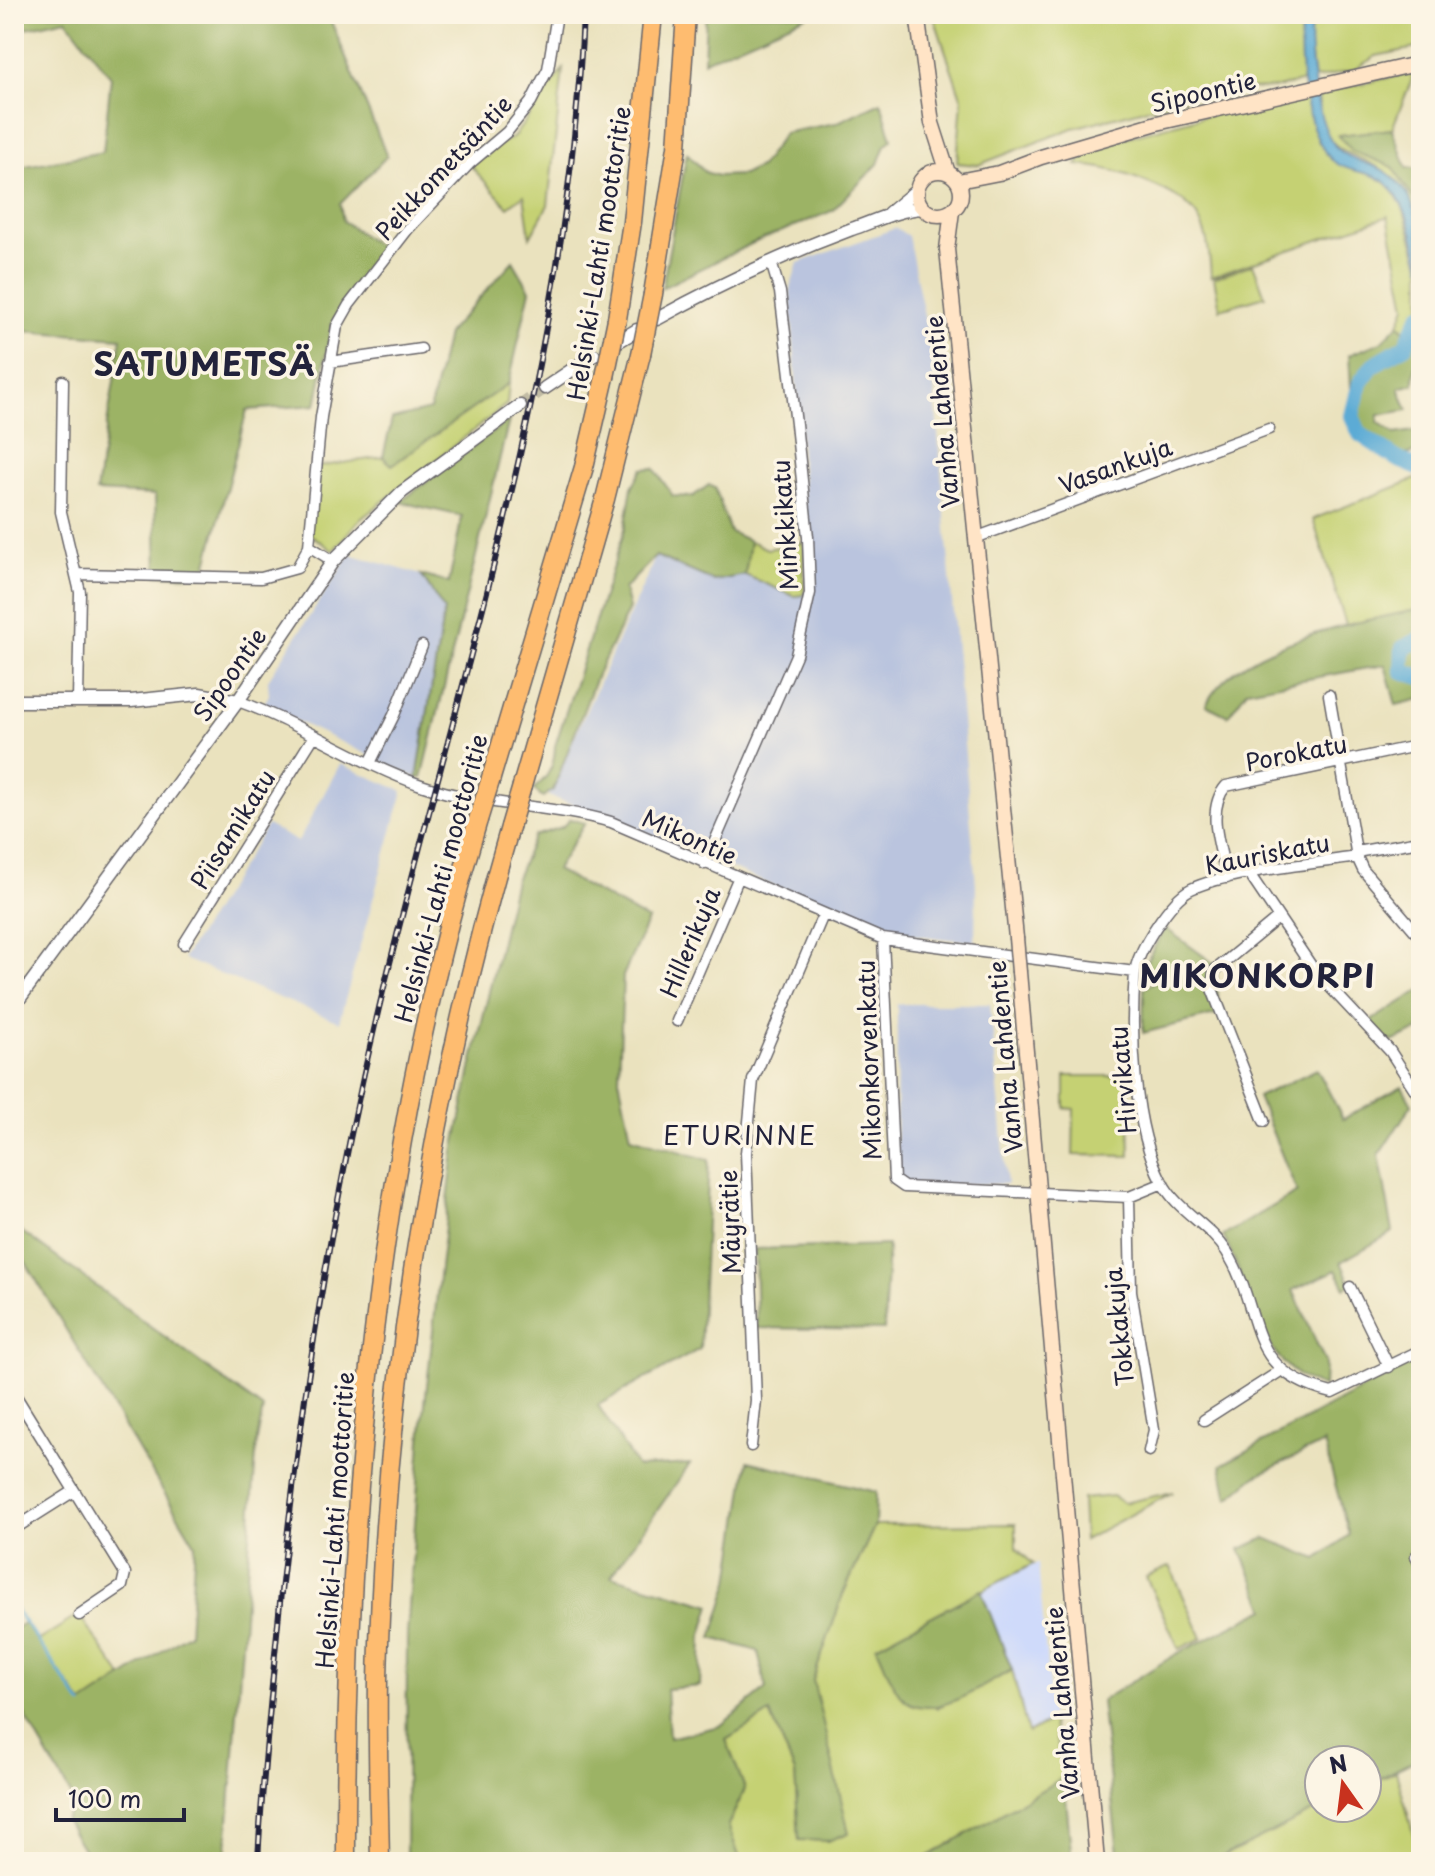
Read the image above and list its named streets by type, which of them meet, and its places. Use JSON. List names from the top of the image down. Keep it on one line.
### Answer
{"streets":{"highway":["Helsinki-Lahti moottoritie"],"main road":["Sipoontie","Vanha Lahdentie"],"street":["Peikkometsäntie","Vasankuja","Minkkikatu","Porokatu","Piisamikatu","Mikontie","Kauriskatu","Hillerikuja","Mikonkorvenkatu","Hirvikatu","Mäyrätie","Tokkakuja"]},"crossings":[["Sipoontie","Vanha Lahdentie"],["Sipoontie","Mikontie"],["Vanha Lahdentie","Vasankuja"],["Vanha Lahdentie","Mikonkorvenkatu"],["Minkkikatu","Mikontie"],["Porokatu","Kauriskatu"],["Piisamikatu","Mikontie"],["Mikontie","Kauriskatu"],["Mikontie","Hillerikuja"],["Mikontie","Mikonkorvenkatu"],["Mikontie","Hirvikatu"],["Mikontie","Mäyrätie"],["Kauriskatu","Hirvikatu"]],"districts":["SATUMETSÄ","MIKONKORPI","ETURINNE"],"scale_bar":"100 m","north":"top"}
